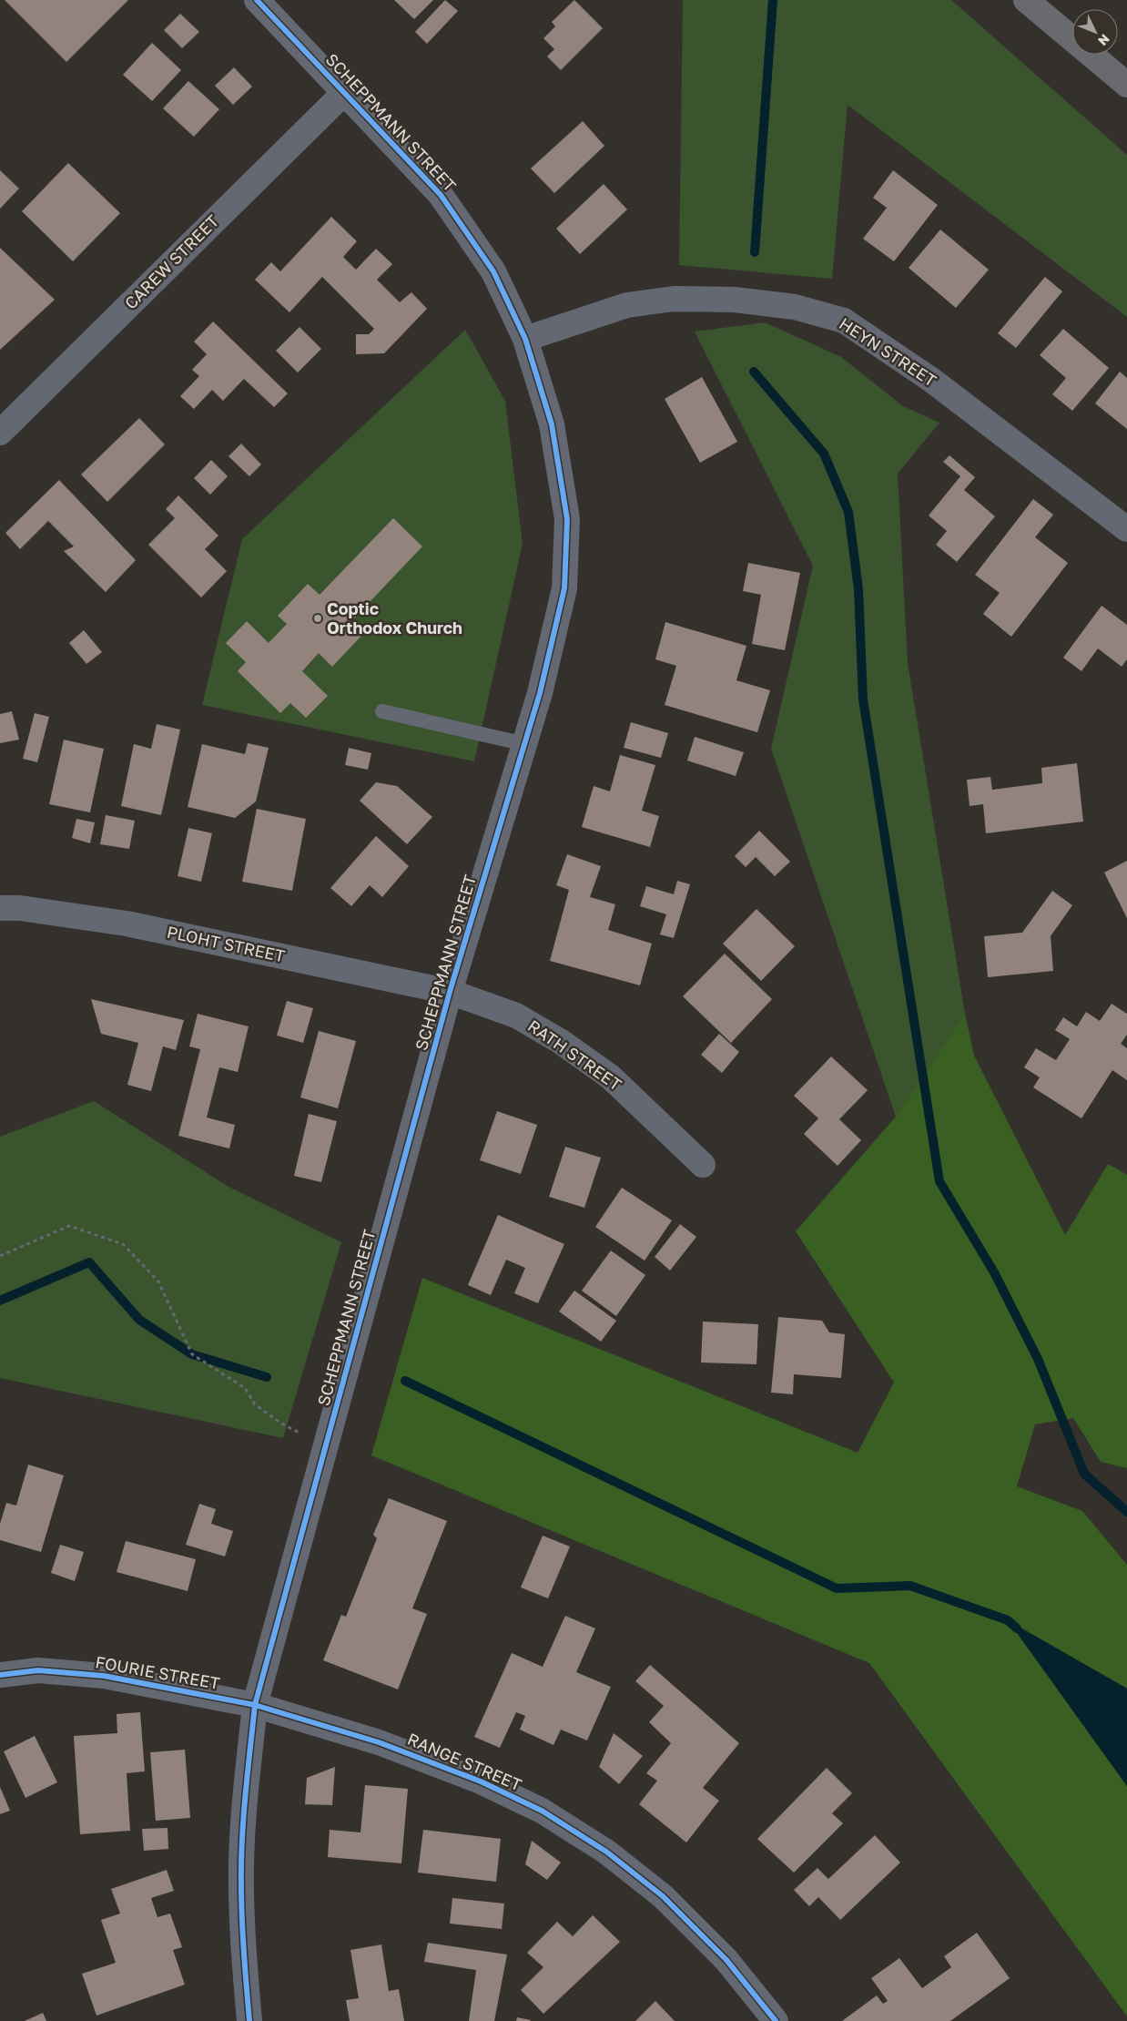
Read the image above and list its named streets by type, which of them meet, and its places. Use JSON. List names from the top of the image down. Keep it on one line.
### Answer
{"streets":{"street":["SCHEPPMANN STREET","CAREW STREET","HEYN STREET","PLOHT STREET","RATH STREET","FOURIE STREET","RANGE STREET"]},"crossings":[["SCHEPPMANN STREET","CAREW STREET"],["SCHEPPMANN STREET","HEYN STREET"],["SCHEPPMANN STREET","PLOHT STREET"],["SCHEPPMANN STREET","RATH STREET"],["SCHEPPMANN STREET","FOURIE STREET"],["SCHEPPMANN STREET","RANGE STREET"],["PLOHT STREET","RATH STREET"],["FOURIE STREET","RANGE STREET"]],"places":["Coptic Orthodox Church"],"north":"bottom right"}
